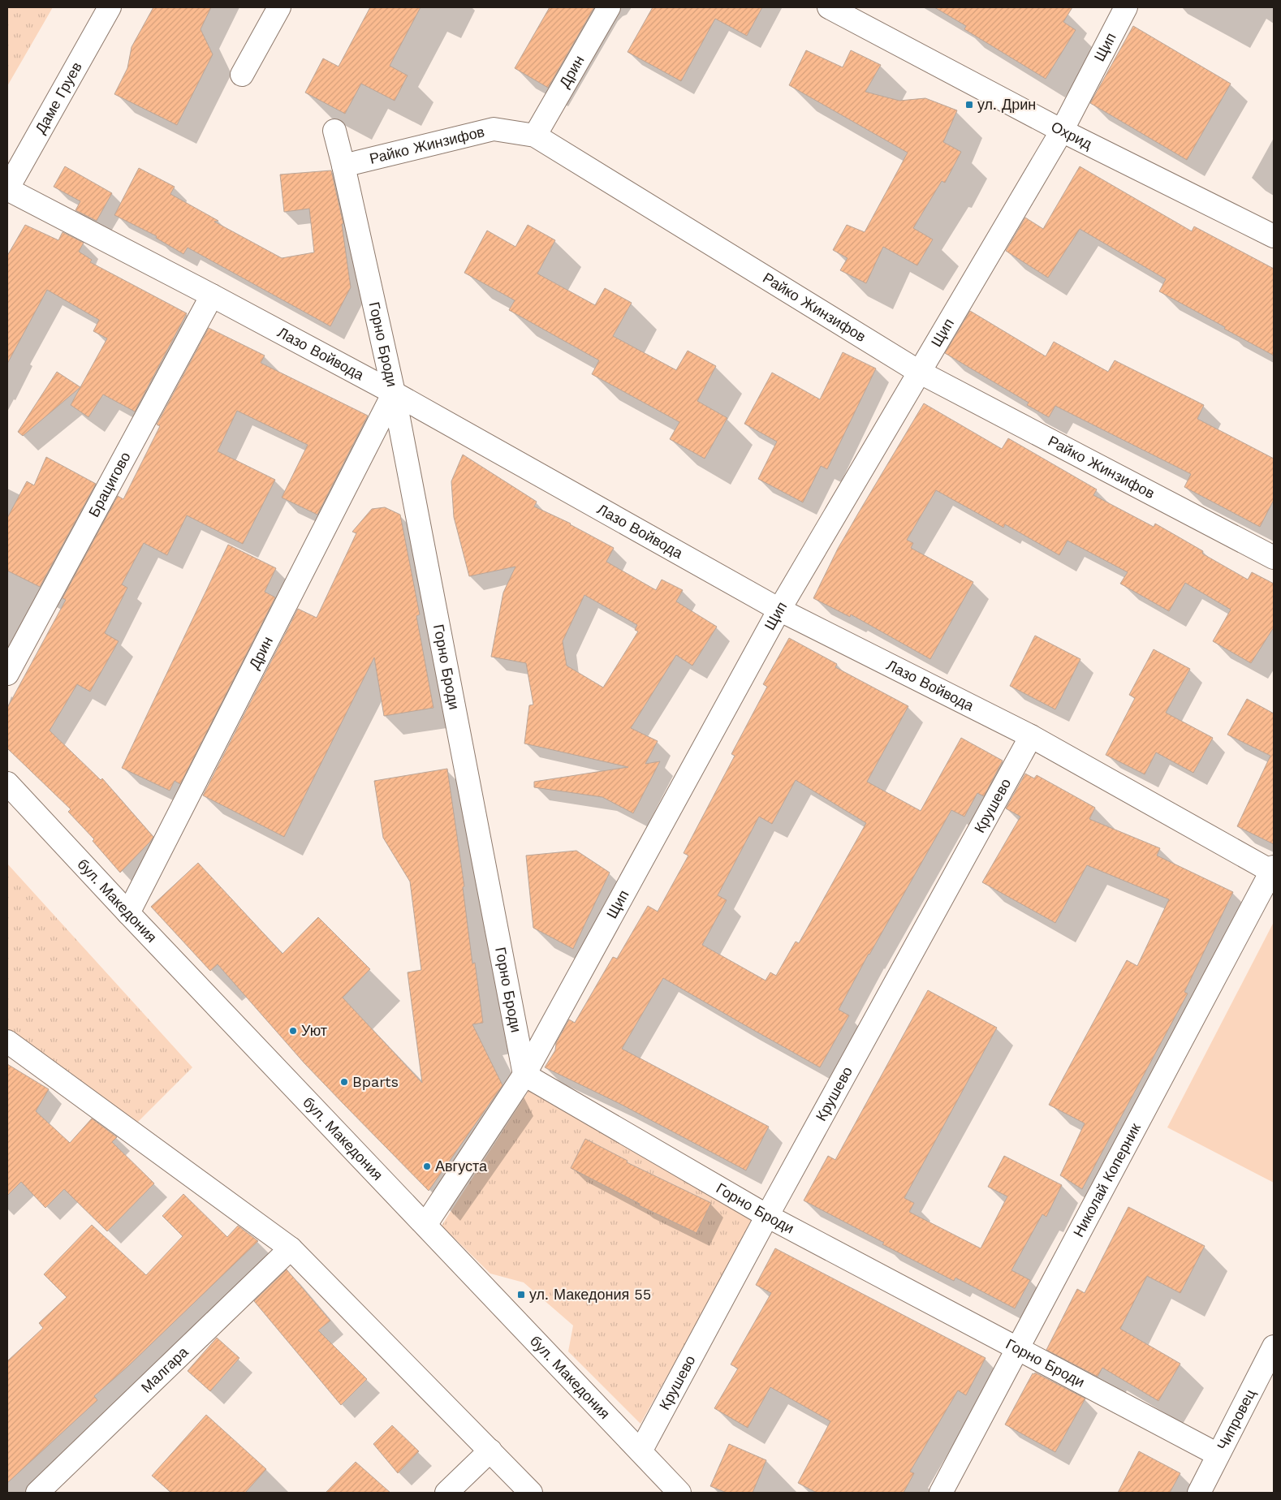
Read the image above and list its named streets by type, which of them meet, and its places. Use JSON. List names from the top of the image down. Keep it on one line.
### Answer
{"streets":{"street":["Щип","Дрин","Даме Груев","Охрид","Райко Жинзифов","Горно Броди","Лазо Войвода","Брацигово","Крушево","бул. Македония","Николай Коперник","Малгара","Чипровец"]},"crossings":[["Щип","Охрид"],["Щип","Райко Жинзифов"],["Щип","Горно Броди"],["Щип","Лазо Войвода"],["Щип","бул. Македония"],["Дрин","Райко Жинзифов"],["Дрин","Горно Броди"],["Дрин","Лазо Войвода"],["Дрин","бул. Македония"],["Даме Груев","Лазо Войвода"],["Райко Жинзифов","Горно Броди"],["Горно Броди","Лазо Войвода"],["Горно Броди","Крушево"],["Горно Броди","Николай Коперник"],["Горно Броди","Чипровец"],["Лазо Войвода","Брацигово"],["Лазо Войвода","Крушево"],["Лазо Войвода","Николай Коперник"],["Крушево","бул. Македония"]],"places":{"transit":["ул. Дрин","ул. Македония 55"],"other":["Уют","Bparts","Августа"]}}
